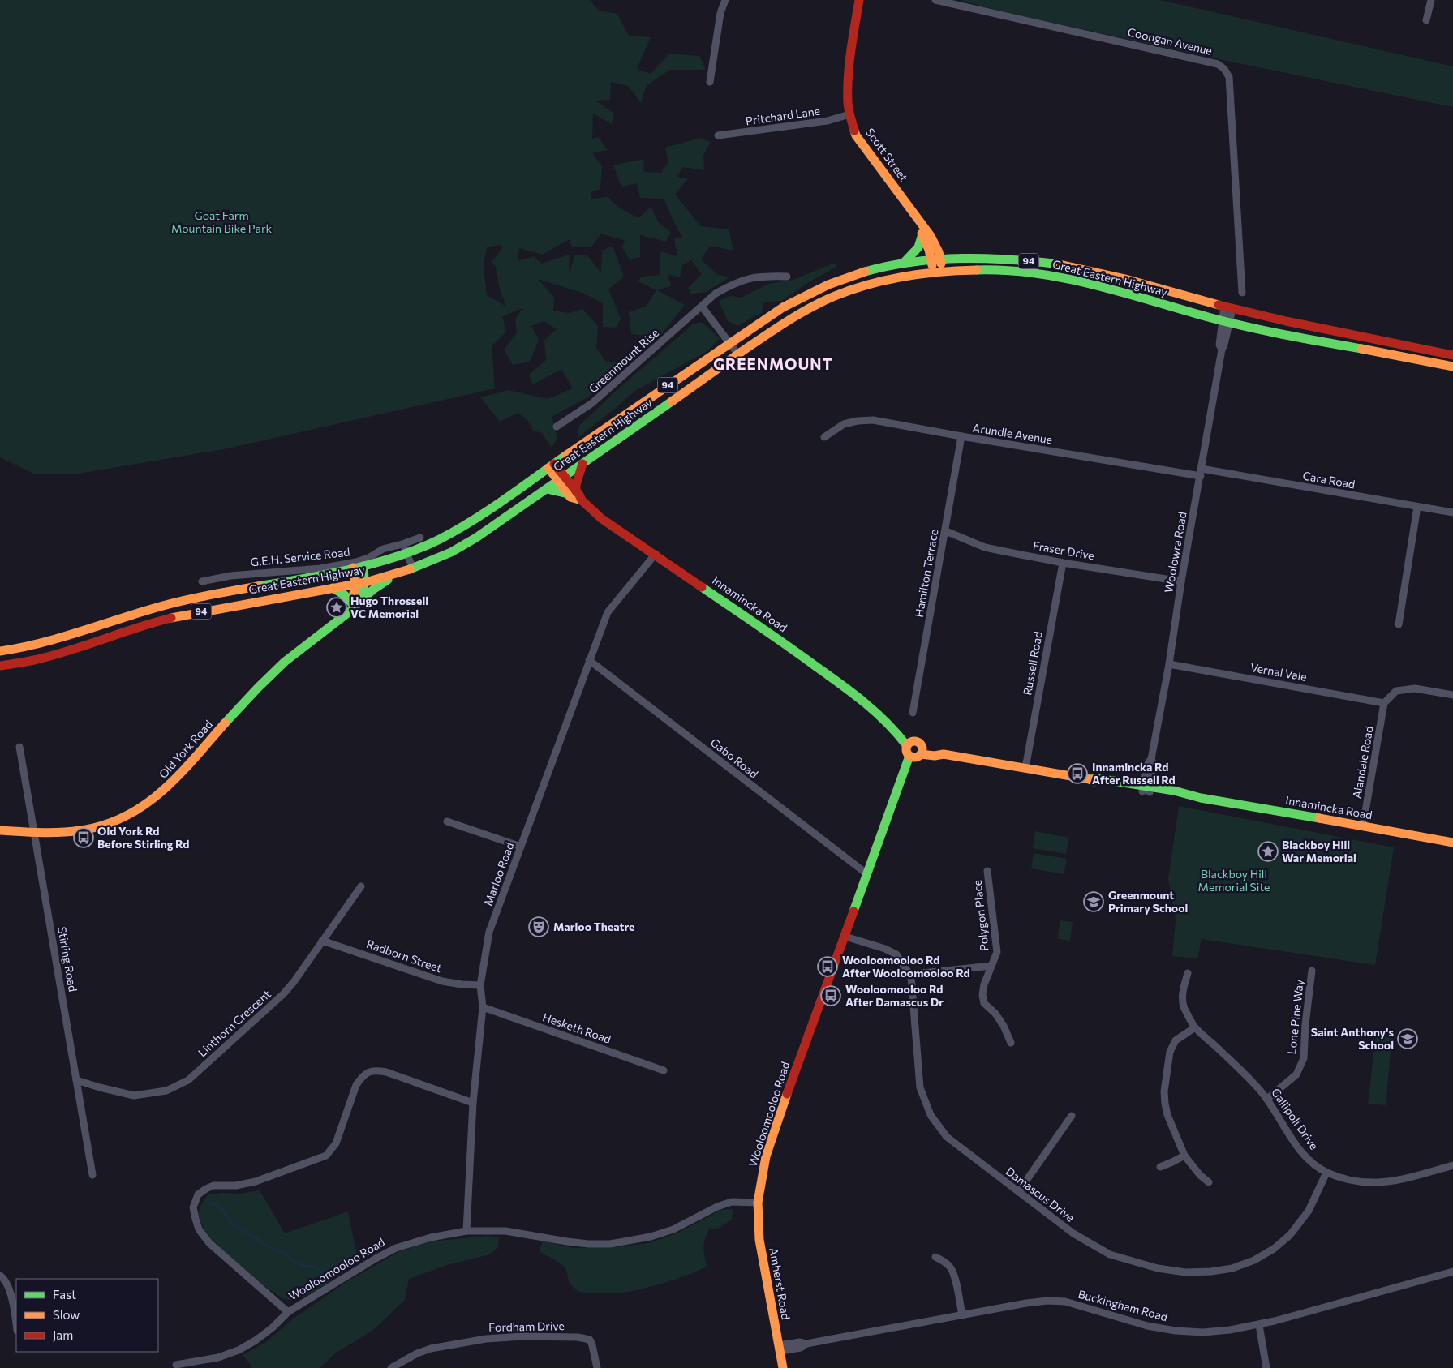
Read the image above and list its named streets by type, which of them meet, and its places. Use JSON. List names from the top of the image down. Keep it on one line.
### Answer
{"streets":{"main road":["Scott Street","94","Great Eastern Highway","Innamincka Road","Old York Road","Wooloomooloo Road","Amherst Road"],"street":["Coongan Avenue","Pritchard Lane","Greenmount Rise","Arundle Avenue","Cara Road","Fraser Drive","Woolowra Road","G.E.H. Service Road","Hamilton Terrace","Russell Road","Vernal Vale","Gabo Road","Alandale Road","Marloo Road","Polygon Place","Radborn Street","Stirling Road","Lone Pine Way","Linthorn Crescent","Hesketh Road","Gallipoli Drive","Damascus Drive","Buckingham Road","Fordham Drive"]},"crossings":[["Pritchard Lane","Scott Street"],["Scott Street","Great Eastern Highway"],["Great Eastern Highway","Woolowra Road"],["Great Eastern Highway","G.E.H. Service Road"],["Great Eastern Highway","Innamincka Road"],["Great Eastern Highway","Old York Road"],["Arundle Avenue","Cara Road"],["Arundle Avenue","Woolowra Road"],["Arundle Avenue","Hamilton Terrace"],["Cara Road","Woolowra Road"],["Fraser Drive","Woolowra Road"],["Fraser Drive","Hamilton Terrace"],["Fraser Drive","Russell Road"],["Woolowra Road","Innamincka Road"],["Woolowra Road","Vernal Vale"],["Innamincka Road","Russell Road"],["Innamincka Road","Alandale Road"],["Innamincka Road","Marloo Road"],["Innamincka Road","Wooloomooloo Road"],["Vernal Vale","Alandale Road"],["Old York Road","Stirling Road"],["Gabo Road","Marloo Road"],["Gabo Road","Wooloomooloo Road"],["Marloo Road","Radborn Street"],["Marloo Road","Hesketh Road"],["Marloo Road","Wooloomooloo Road"],["Radborn Street","Linthorn Crescent"],["Stirling Road","Linthorn Crescent"],["Lone Pine Way","Gallipoli Drive"],["Wooloomooloo Road","Damascus Drive"],["Wooloomooloo Road","Amherst Road"],["Gallipoli Drive","Damascus Drive"],["Amherst Road","Buckingham Road"]],"districts":["GREENMOUNT"],"parks":["Goat Farm Mountain Bike Park","Blackboy Hill Memorial Site"],"places":{"place":["Hugo Throssell VC Memorial","Blackboy Hill War Memorial"],"bus stop":["Innamincka Rd After Russell Rd","Old York Rd Before Stirling Rd","Wooloomooloo Rd After Wooloomooloo Rd","Wooloomooloo Rd After Damascus Dr"],"school or university":["Greenmount Primary School","Saint Anthony's School"],"theatre":["Marloo Theatre"]},"legend":["Fast","Slow","Jam"]}
